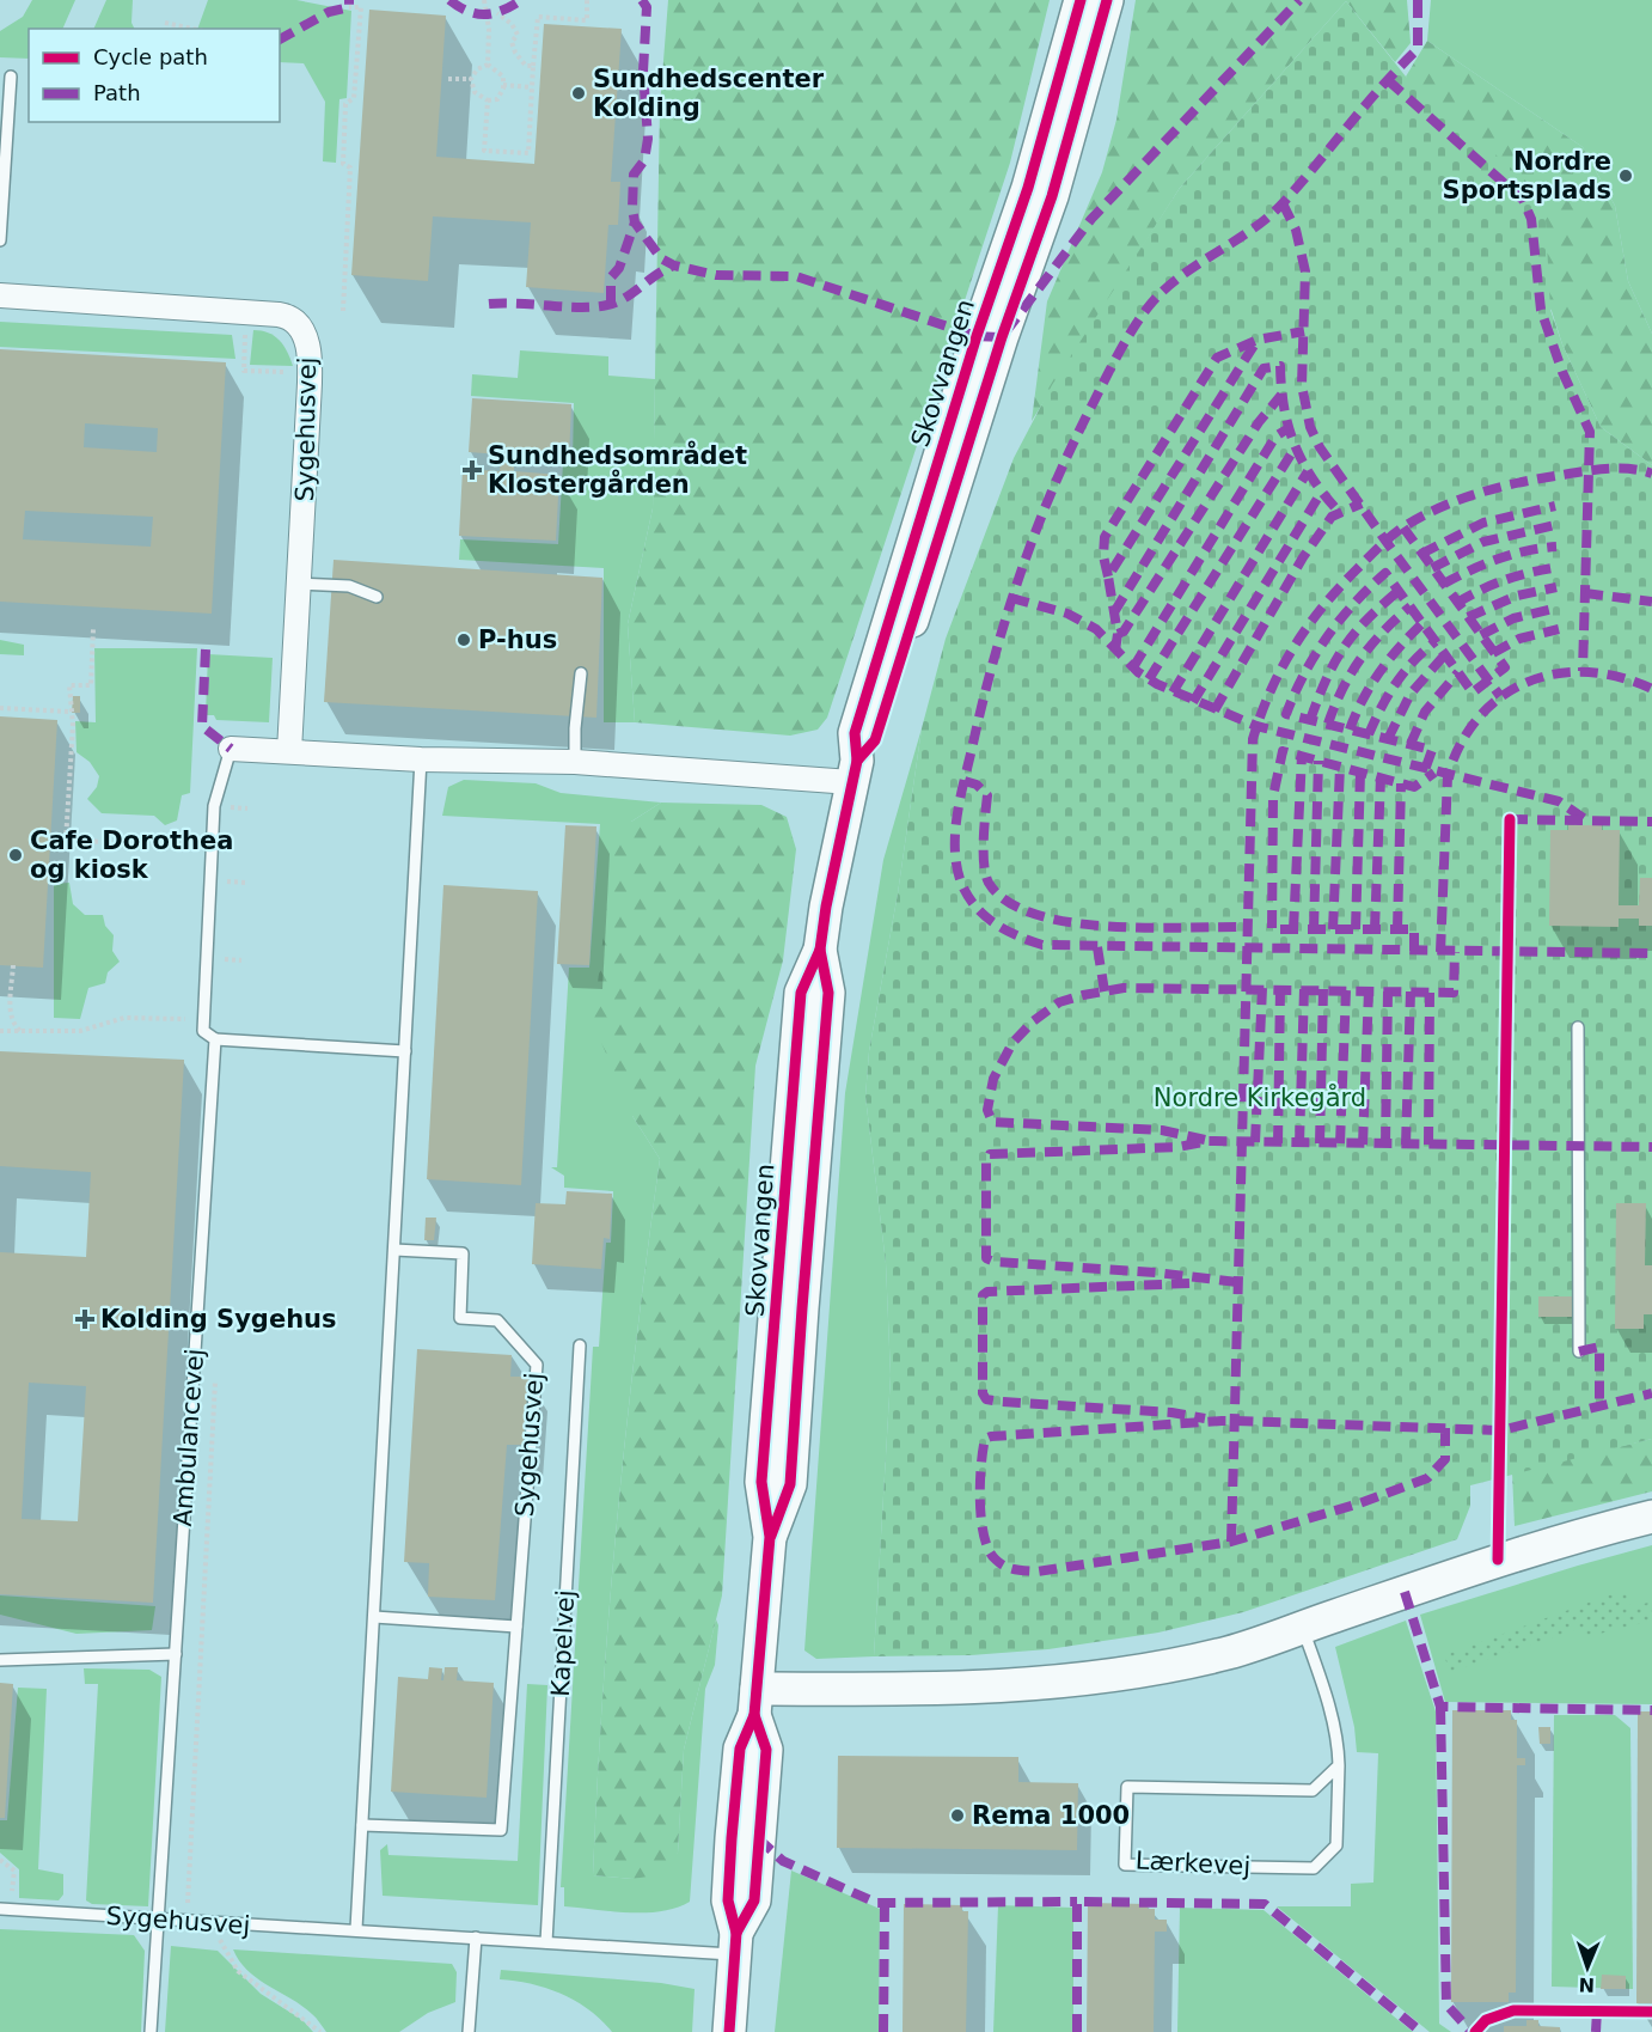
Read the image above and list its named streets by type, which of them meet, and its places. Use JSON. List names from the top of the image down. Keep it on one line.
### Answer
{"streets":{"street":["Skovvangen","Sygehusvej"],"lane":["Ambulancevej","Kapelvej","Lærkevej"]},"crossings":[["Skovvangen","Sygehusvej"],["Sygehusvej","Ambulancevej"],["Sygehusvej","Kapelvej"]],"parks":["Nordre Kirkegård"],"places":{"other":["Sundhedscenter Kolding","Nordre Sportsplads","P-hus","Cafe Dorothea og kiosk","Rema 1000"],"health":["Sundhedsområdet Klostergården","Kolding Sygehus"]},"legend":["Cycle path","Path"],"north":"bottom"}
